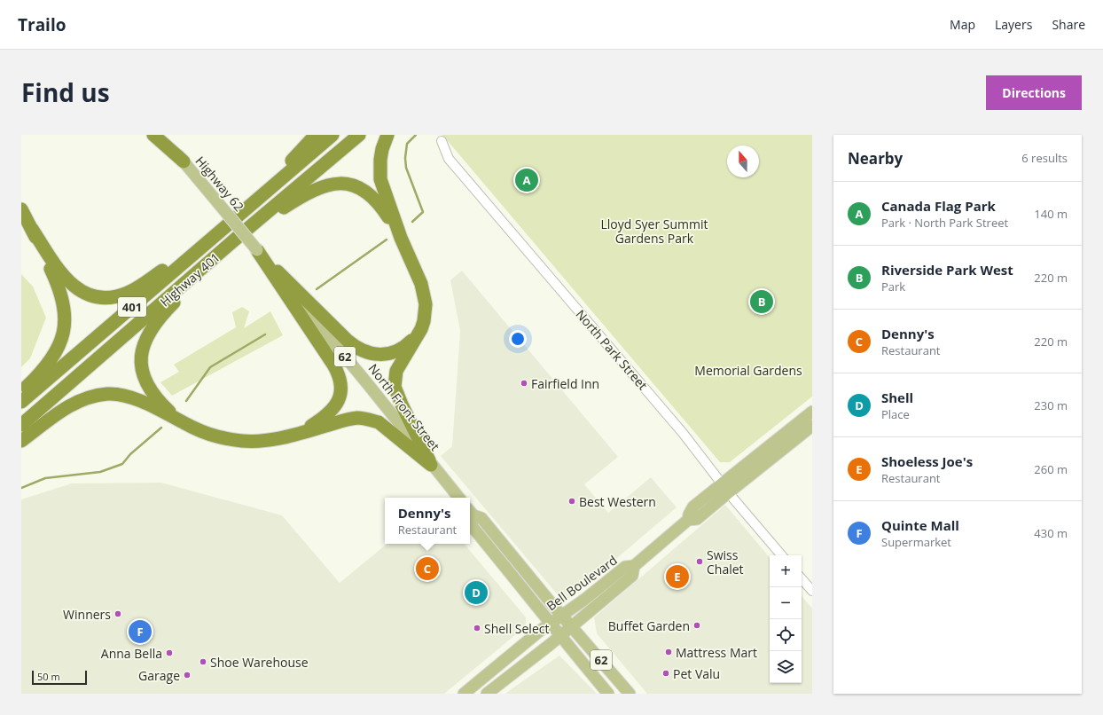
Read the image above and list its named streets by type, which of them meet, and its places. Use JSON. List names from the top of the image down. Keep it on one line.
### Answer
{"streets":{"highway":["Highway 401","401"],"main road":["Highway 62","62","North Front Street","Bell Boulevard"],"street":["North Park Street"]},"crossings":[["Highway 62","North Front Street"],["North Park Street","Bell Boulevard"],["62","Bell Boulevard"]],"parks":["Lloyd Syer Summit Gardens Park","Memorial Gardens"],"places":["Fairfield Inn","Best Western","Swiss Chalet","Winners","Buffet Garden","Shell Select","Mattress Mart","Anna Bella","Shoe Warehouse","Pet Valu","Garage"],"scale_bar":"50 m","north":"top","page":{"header":"Trailo","nav":["Map","Layers","Share"],"title":"Find us","buttons":"Directions","heading":["Nearby","6 results"],"pins":["A","B","C","E","D","F"],"list":[{"mark":"A","name":"Canada Flag Park","note":"Park · North Park Street","value":"140 m"},{"mark":"B","name":"Riverside Park West","note":"Park","value":"220 m"},{"mark":"C","name":"Denny's","note":"Restaurant","value":"220 m"},{"mark":"D","name":"Shell","note":"Place","value":"230 m"},{"mark":"E","name":"Shoeless Joe's","note":"Restaurant","value":"260 m"},{"mark":"F","name":"Quinte Mall","note":"Supermarket","value":"430 m"}],"popup":["Denny's","Restaurant"],"map_buttons":["+","−"],"scale":"50 m"}}
